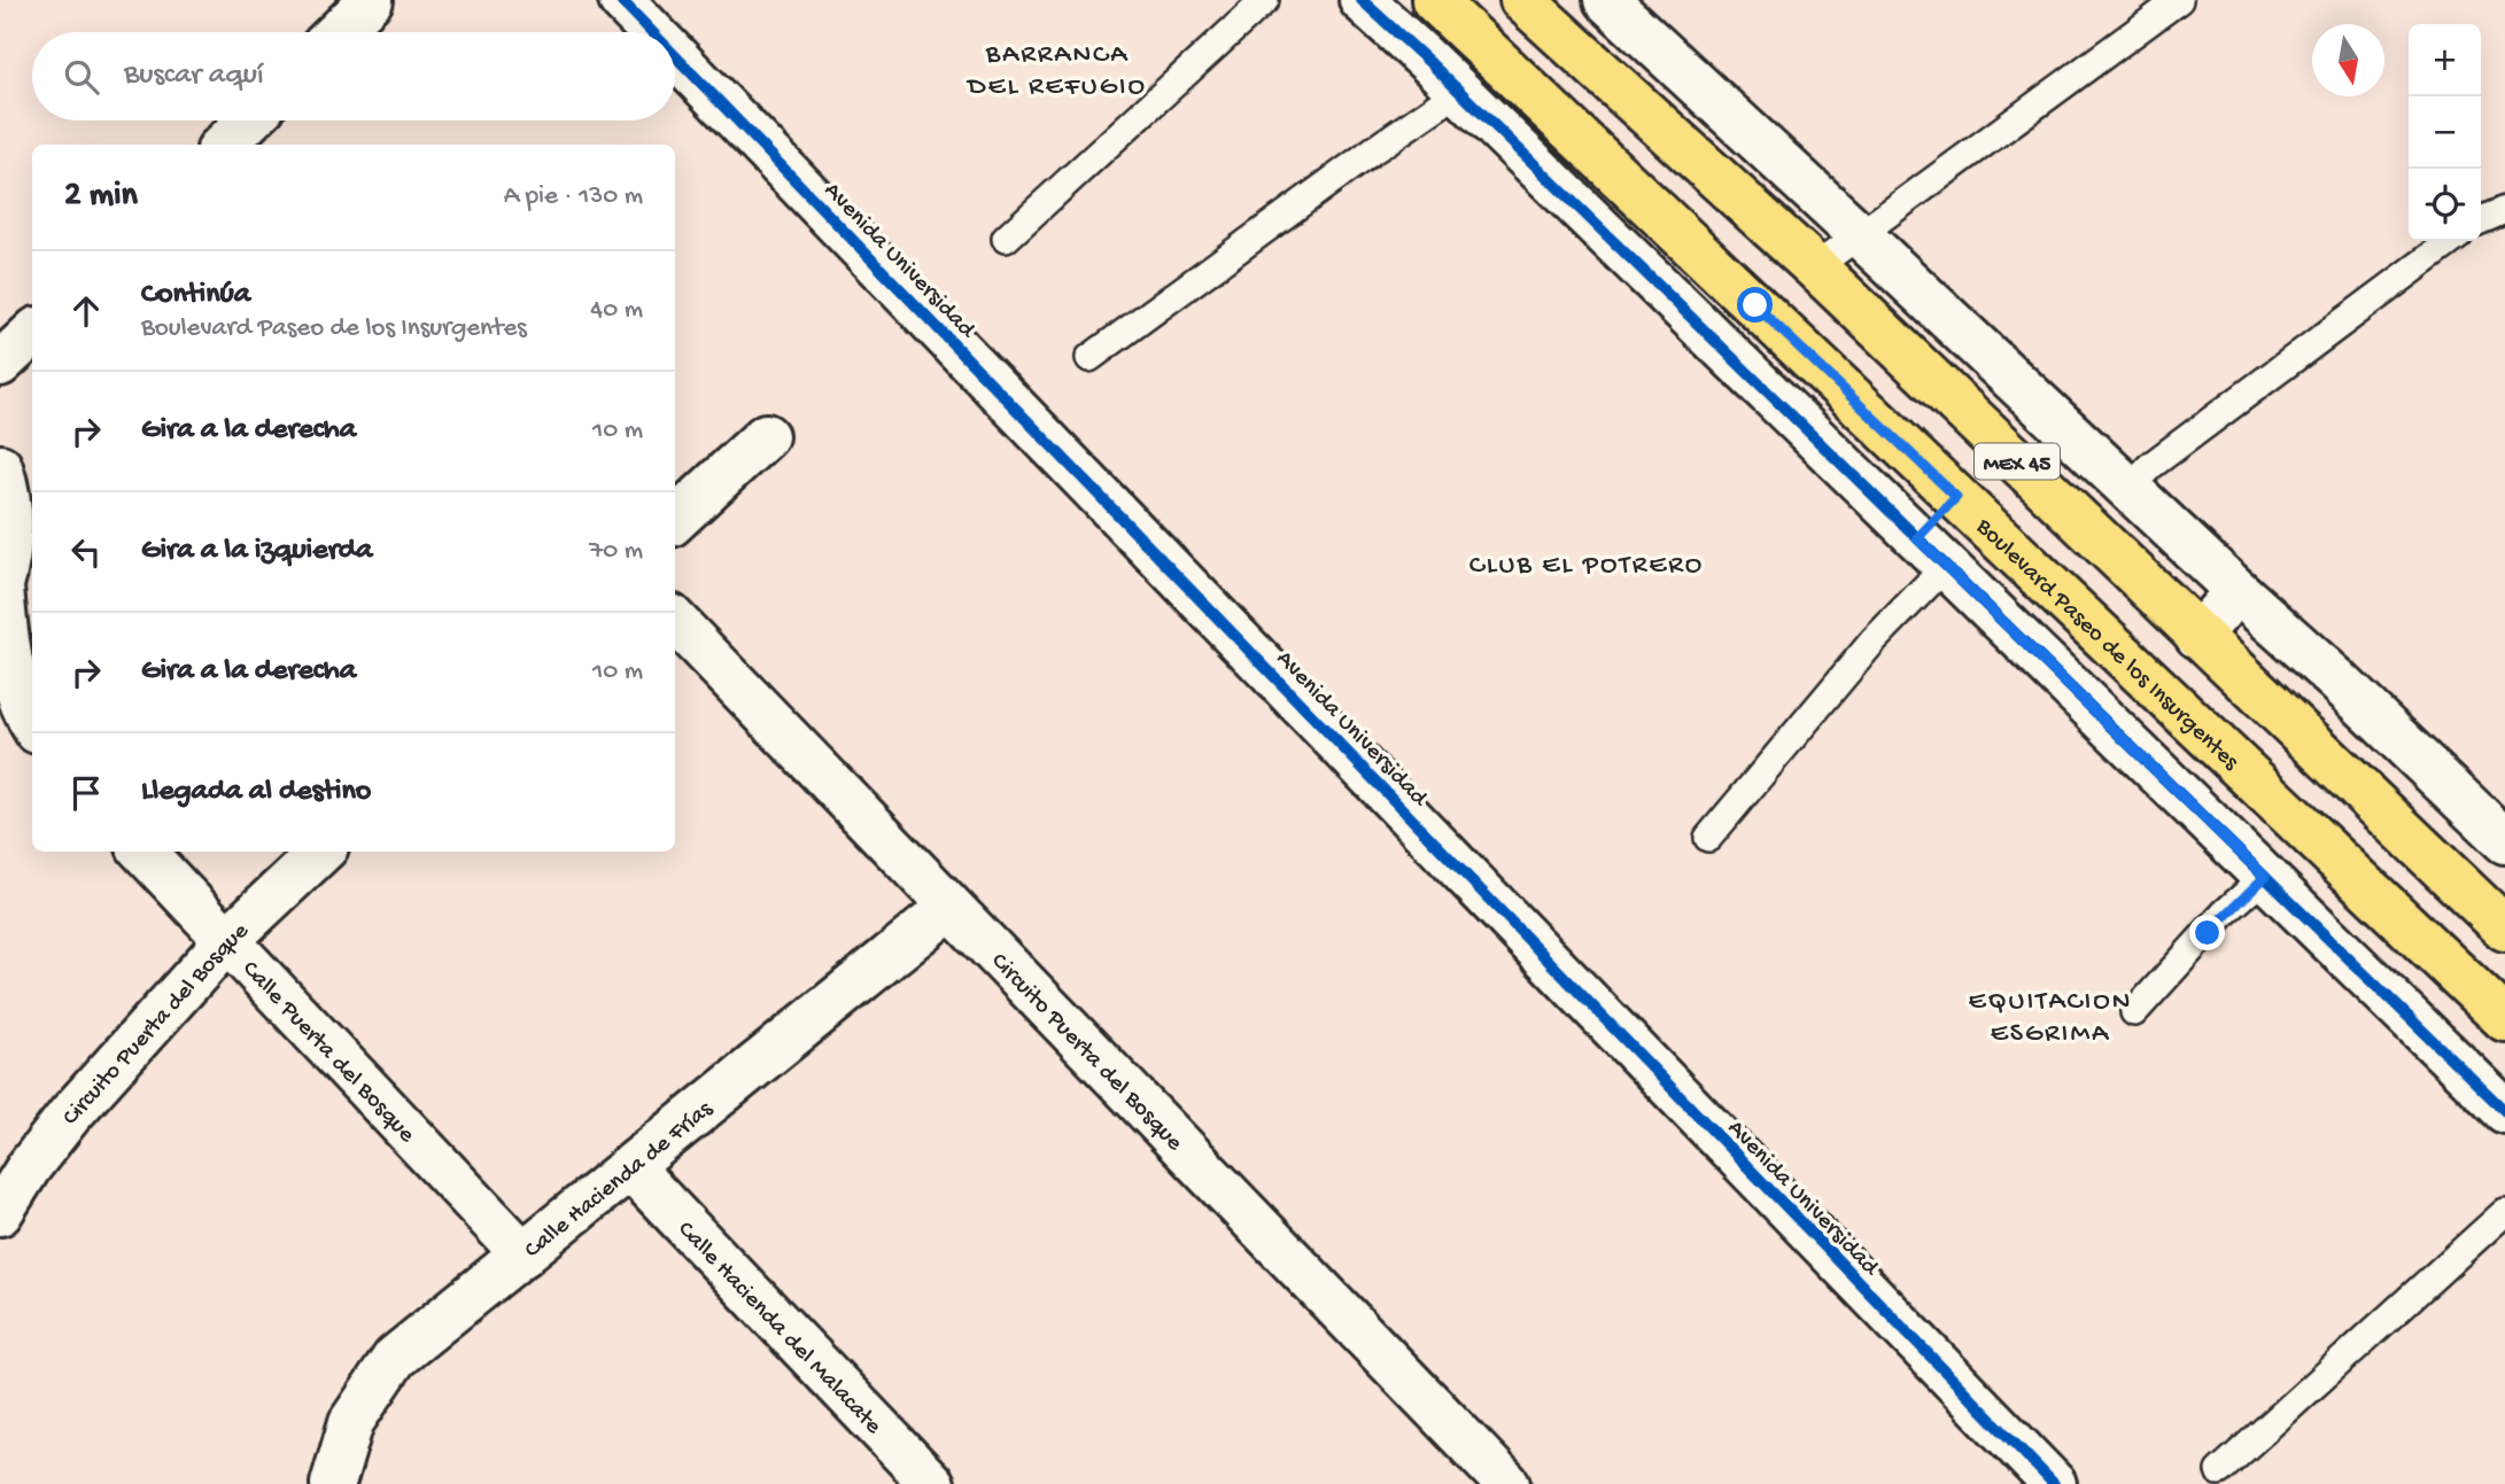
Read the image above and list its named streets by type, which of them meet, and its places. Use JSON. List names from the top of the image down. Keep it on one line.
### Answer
{"streets":{"main road":["MEX 45","Boulevard Paseo de los Insurgentes"],"street":["Avenida Universidad","Circuito Puerta del Bosque","Calle Puerta del Bosque","Calle Hacienda de Frías","Calle Hacienda del Malacate"]},"crossings":[["Circuito Puerta del Bosque","Calle Puerta del Bosque"],["Circuito Puerta del Bosque","Calle Hacienda de Frías"],["Calle Puerta del Bosque","Calle Hacienda de Frías"],["Calle Hacienda de Frías","Calle Hacienda del Malacate"]],"districts":["BARRANCA DEL REFUGIO","CLUB EL POTRERO","EQUITACION ESGRIMA"],"north":"bottom","page":{"map_buttons":["+","−"],"search":"Buscar aquí","heading":["2 min","A pie · 130 m"],"list":[["Continúa","Boulevard Paseo de los Insurgentes","40 m"],["Gira a la derecha","10 m"],["Gira a la izquierda","70 m"],["Gira a la derecha","10 m"],"Llegada al destino"]}}
